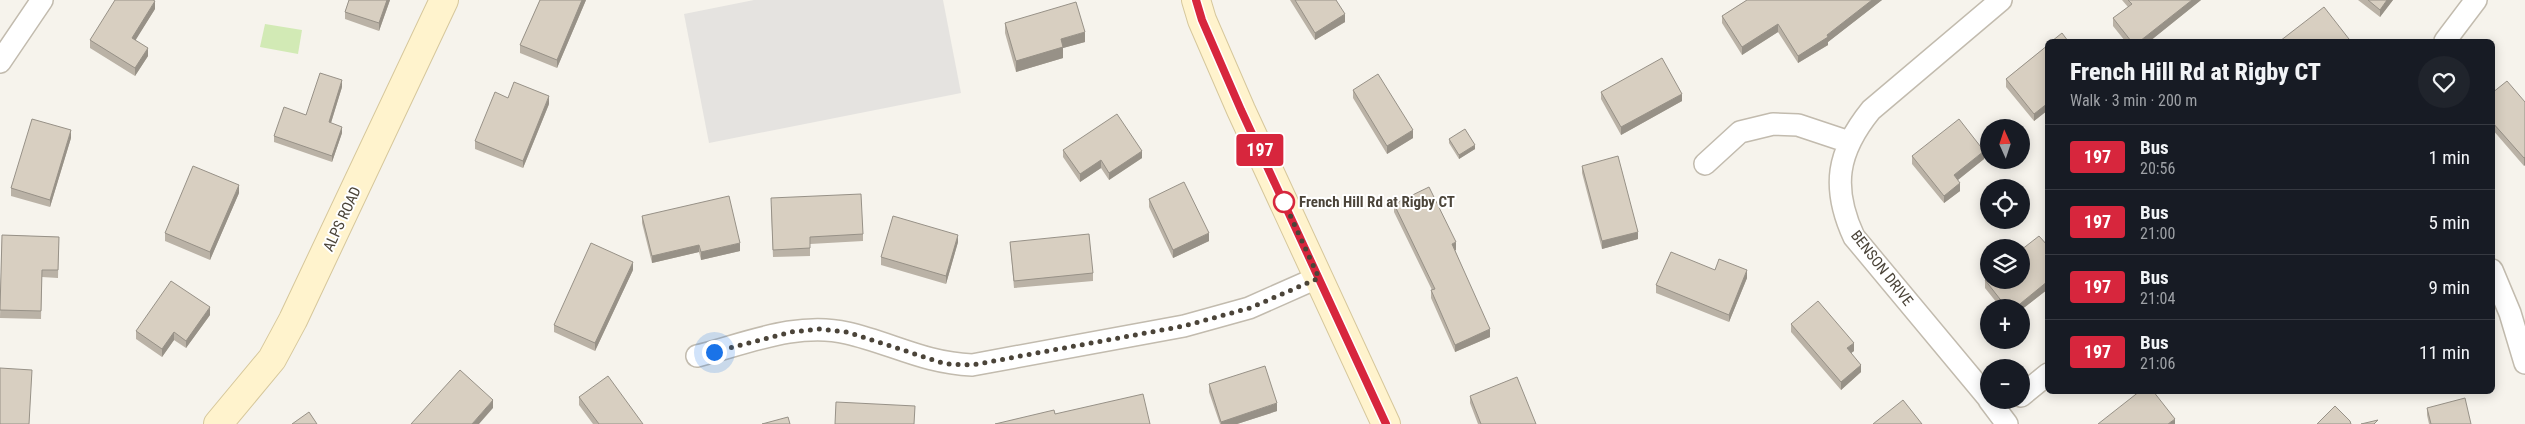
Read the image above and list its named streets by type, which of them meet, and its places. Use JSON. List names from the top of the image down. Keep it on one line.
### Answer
{"streets":{"main road":["ALPS ROAD"],"street":["BENSON DRIVE"]},"places":["French Hill Rd at Rigby CT"],"lines":["bus line 197"],"north":"top","page":{"on_map":"197","heading":["French Hill Rd at Rigby CT","Walk · 3 min · 200 m"],"map_buttons":["+","−"],"list":[{"mark":"197","name":"Bus","note":"20:56","value":"1 min"},{"mark":"197","name":"Bus","note":"21:00","value":"5 min"},{"mark":"197","name":"Bus","note":"21:04","value":"9 min"},{"mark":"197","name":"Bus","note":"21:06","value":"11 min"}]}}
